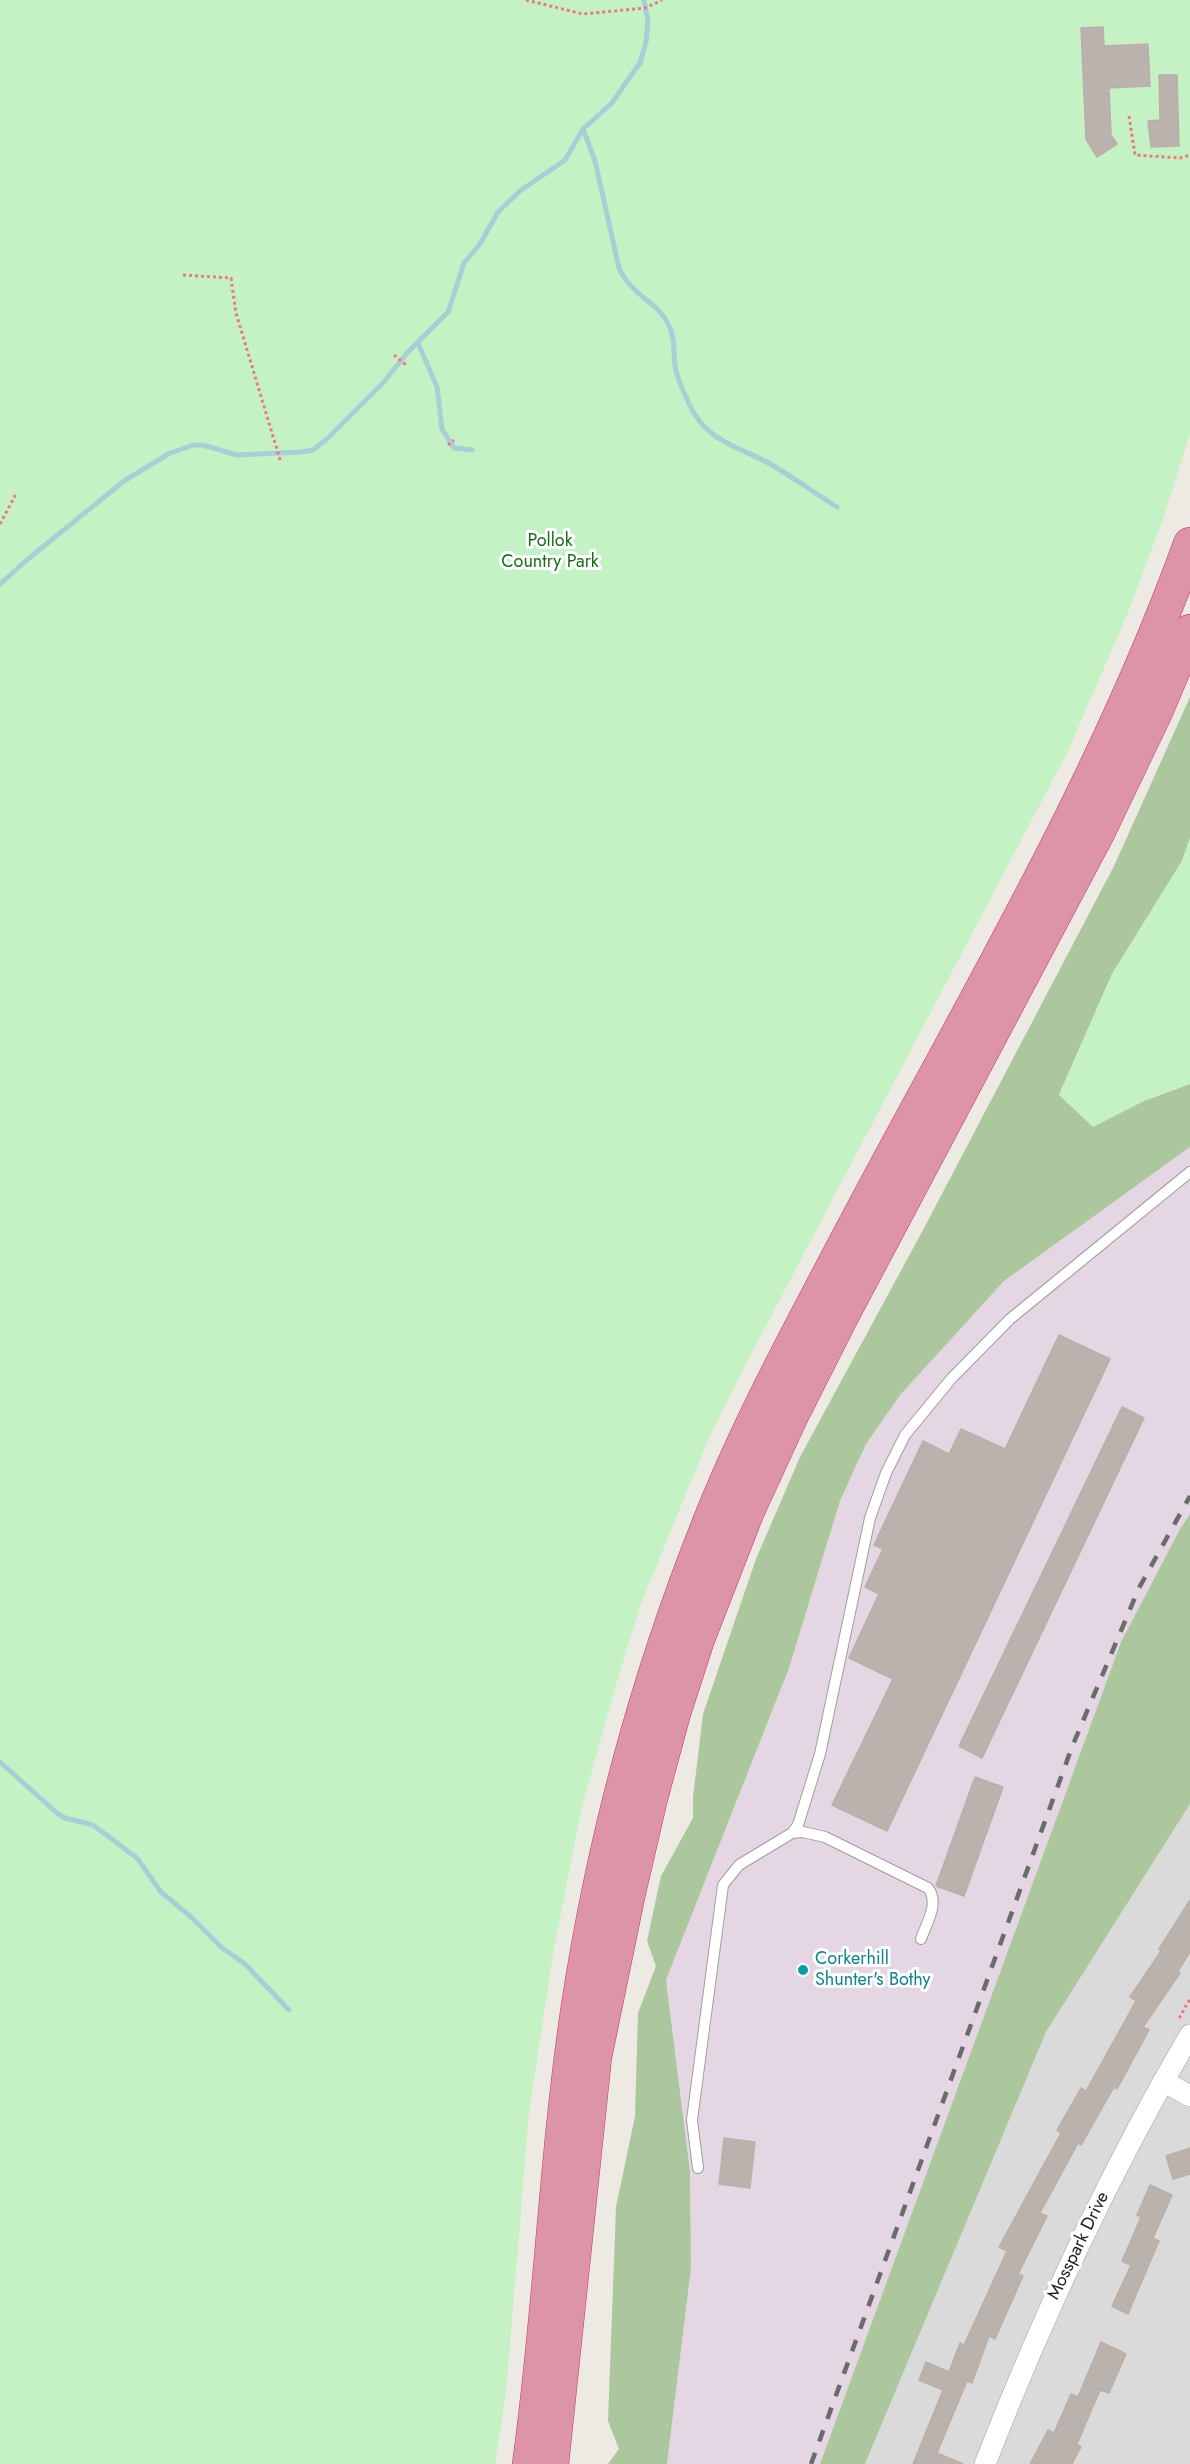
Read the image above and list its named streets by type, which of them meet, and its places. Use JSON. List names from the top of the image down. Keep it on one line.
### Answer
{"streets":{"street":["Mosspark Drive"]},"parks":["Pollok Country Park"],"places":["Corkerhill Shunter's Bothy"]}
